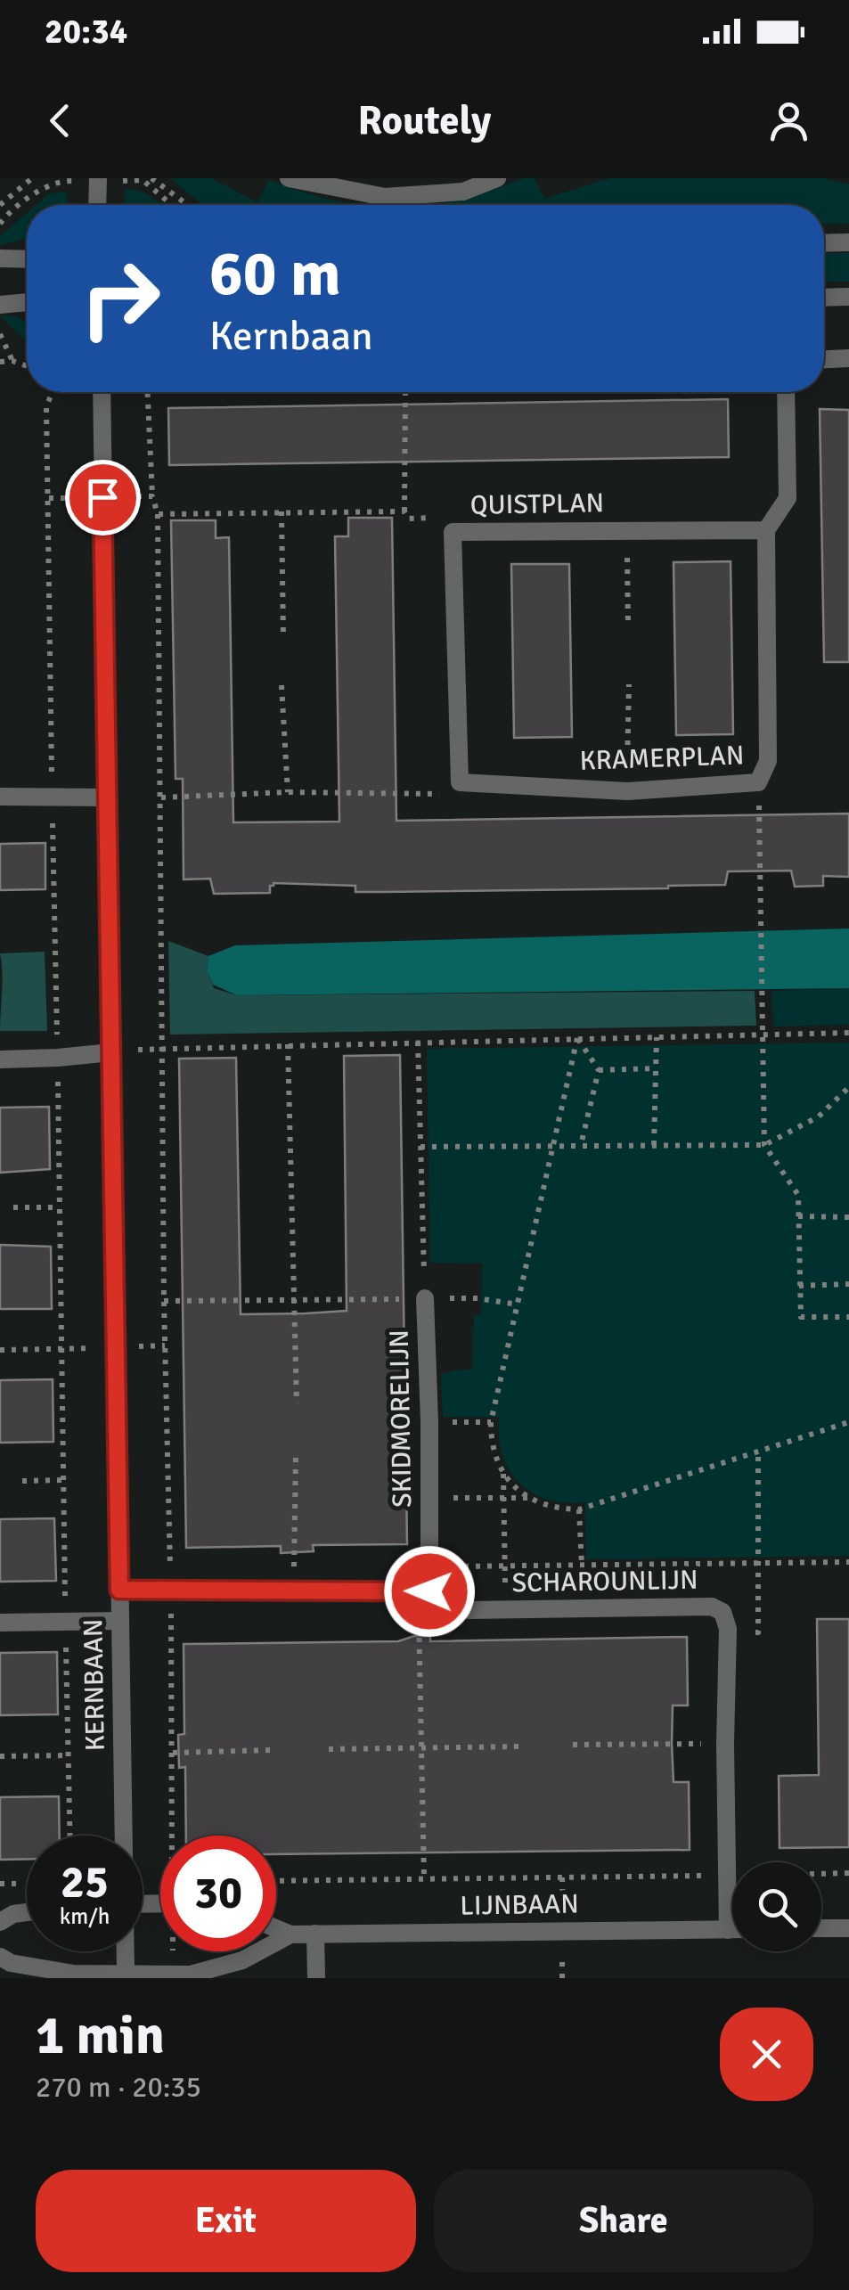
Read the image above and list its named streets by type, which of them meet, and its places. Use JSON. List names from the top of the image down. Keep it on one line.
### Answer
{"streets":{"street":["QUISTPLAN","KRAMERPLAN","SKIDMORELIJN","SCHAROUNLIJN","KERNBAAN","LIJNBAAN"]},"crossings":[["QUISTPLAN","KRAMERPLAN"],["SKIDMORELIJN","SCHAROUNLIJN"],["SCHAROUNLIJN","KERNBAAN"],["KERNBAAN","LIJNBAAN"]],"page":{"status":"20:34","header":"Routely","turn":["60 m","Kernbaan"],"speed":"25 km/h","limit":"30","heading":["1 min","270 m · 20:35"],"buttons":["Exit","Share"]}}
